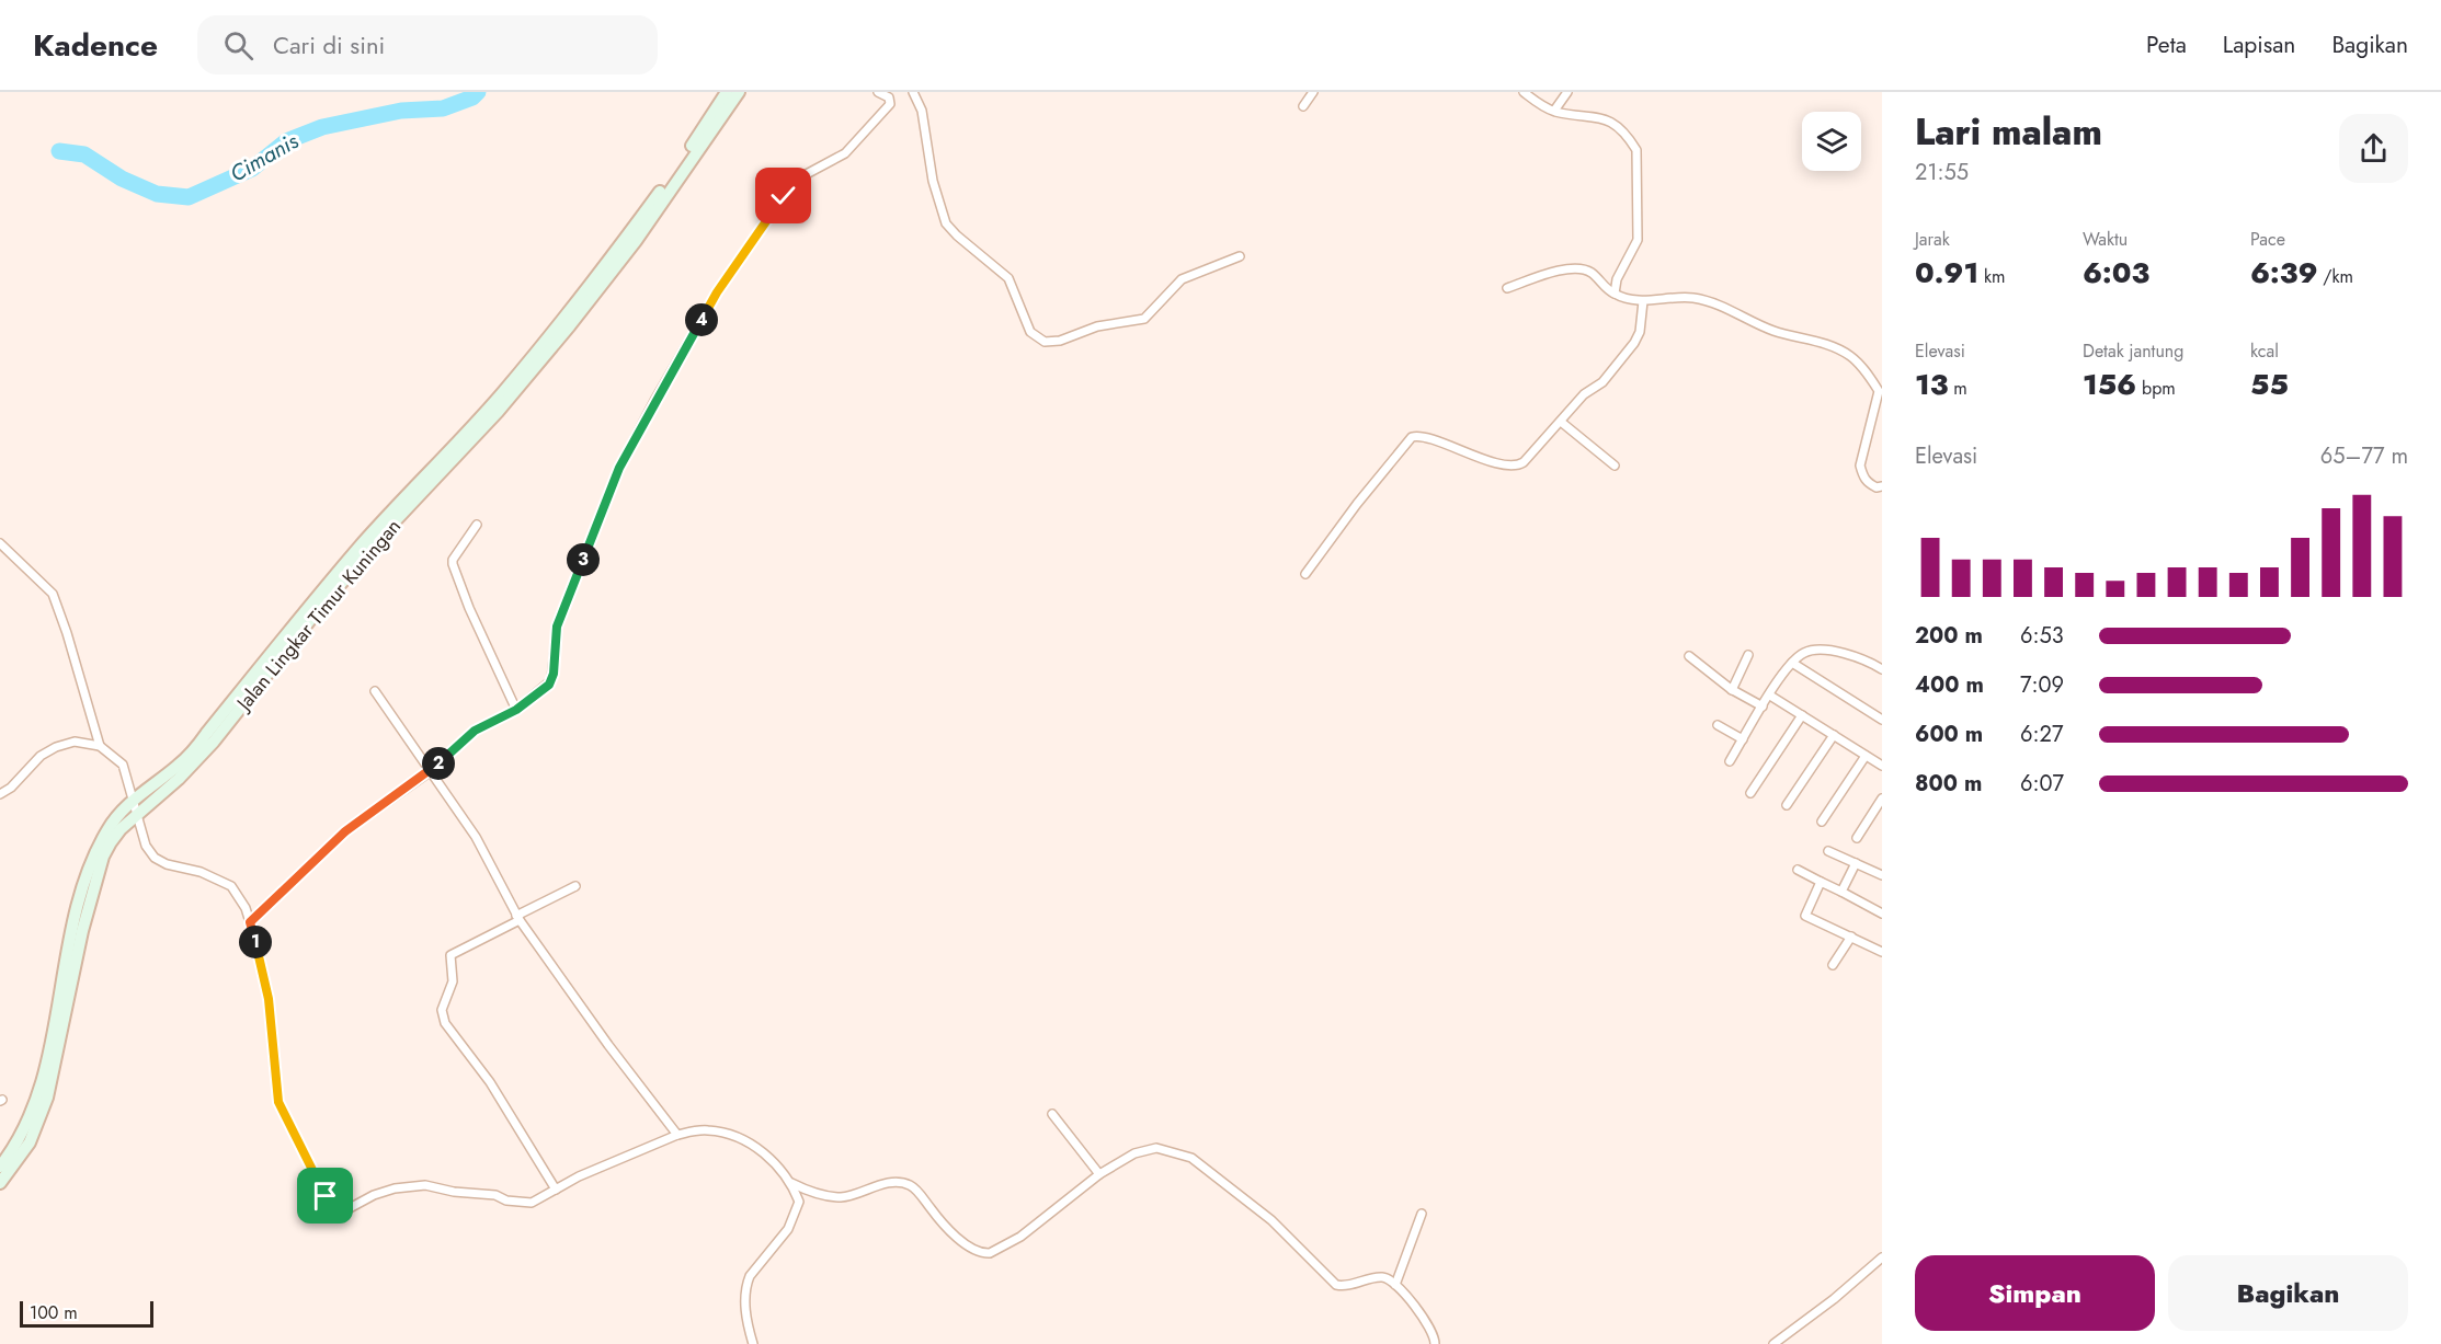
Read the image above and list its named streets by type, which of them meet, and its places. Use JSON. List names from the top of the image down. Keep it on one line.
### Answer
{"streets":{"main road":["Jalan Lingkar Timur Kuningan"]},"water":["Cimanis"],"scale_bar":"100 m","page":{"header":"Kadence","search":"Cari di sini","nav":["Peta","Lapisan","Bagikan"],"heading":["Lari malam","21:55"],"stats":[["Jarak","0.91 km"],["Waktu","6:03"],["Pace","6:39 /km"],["Elevasi","13 m"],["Detak jantung","156 bpm"],["kcal","55"]],"pins":["4","3","2","1"],"chart":["Elevasi","65–77 m"],"list":[{"name":"200 m","note":"6:53"},{"name":"400 m","note":"7:09"},{"name":"600 m","note":"6:27"},{"name":"800 m","note":"6:07"}],"buttons":["Simpan","Bagikan"],"scale":"100 m"}}
